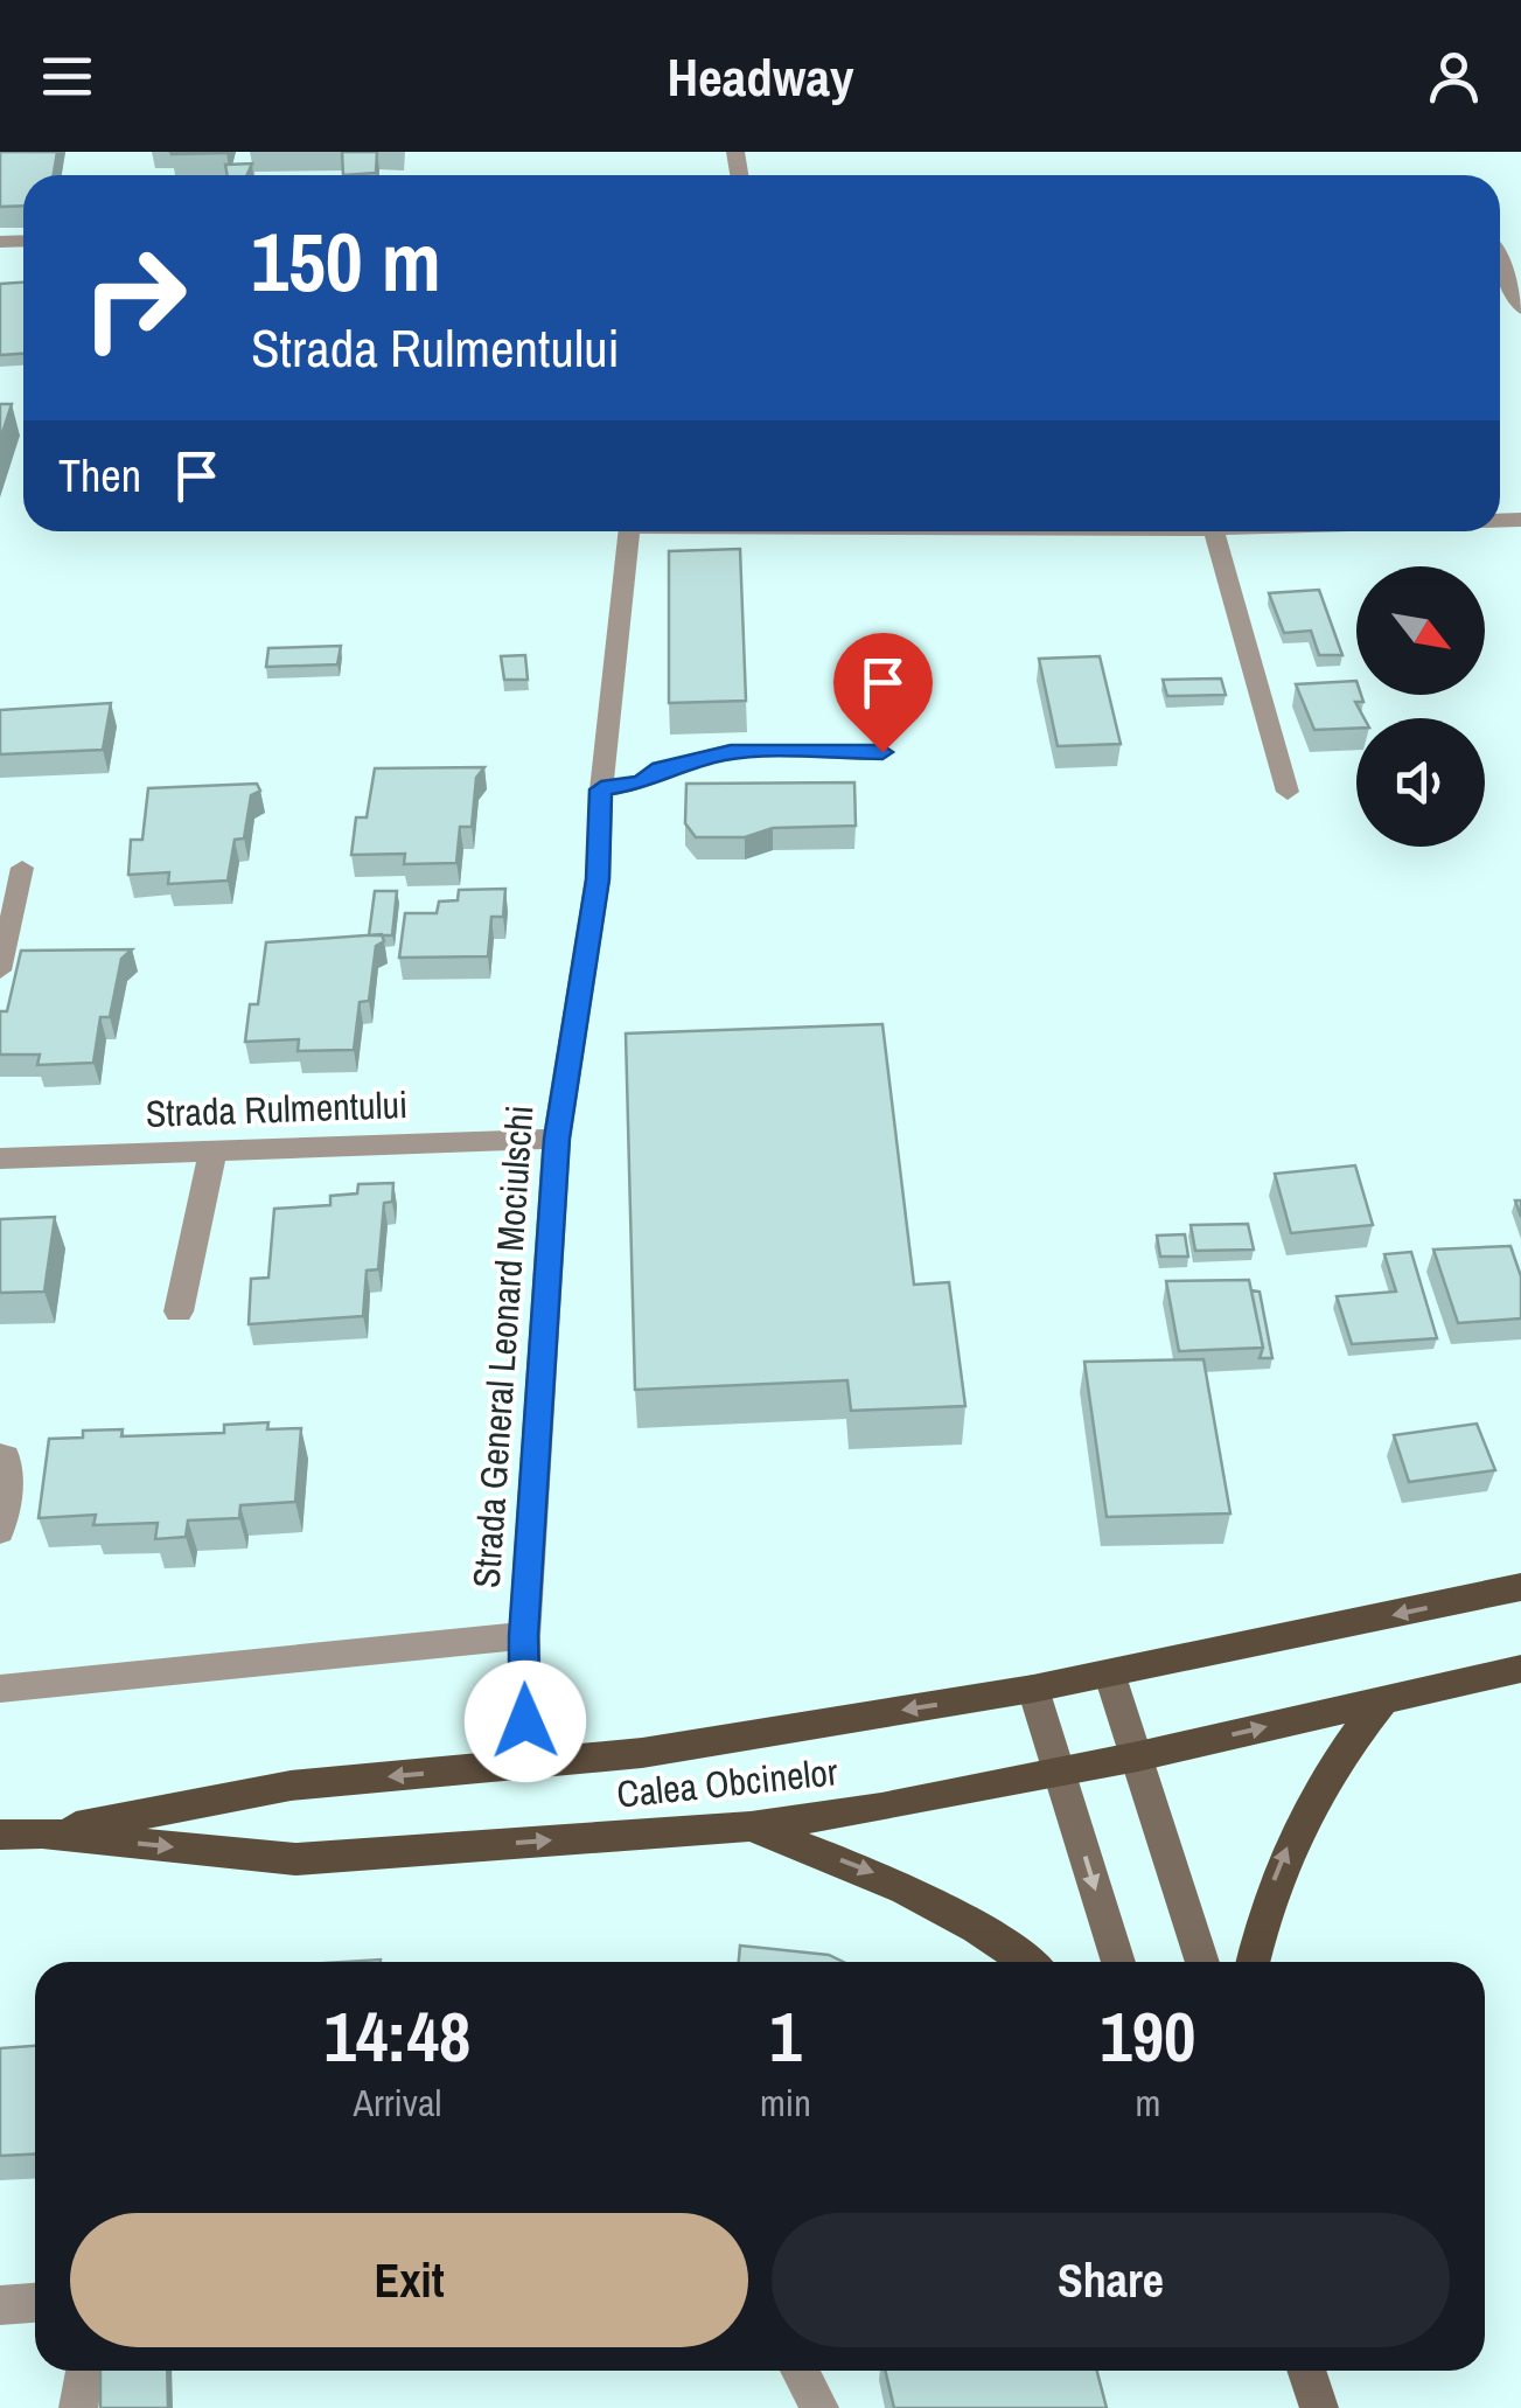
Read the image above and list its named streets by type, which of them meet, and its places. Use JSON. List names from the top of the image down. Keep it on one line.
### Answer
{"streets":{"main road":["Calea Obcinelor"],"street":["Strada Rulmentului","Strada General Leonard Mociulschi"]},"crossings":[["Strada Rulmentului","Strada General Leonard Mociulschi"],["Strada General Leonard Mociulschi","Calea Obcinelor"]],"north":"bottom right","page":{"header":"Headway","turn":["150 m","Strada Rulmentului"],"then":"Then","eta":["14:48","Arrival","1","min","190","m"],"buttons":["Exit","Share"]}}
